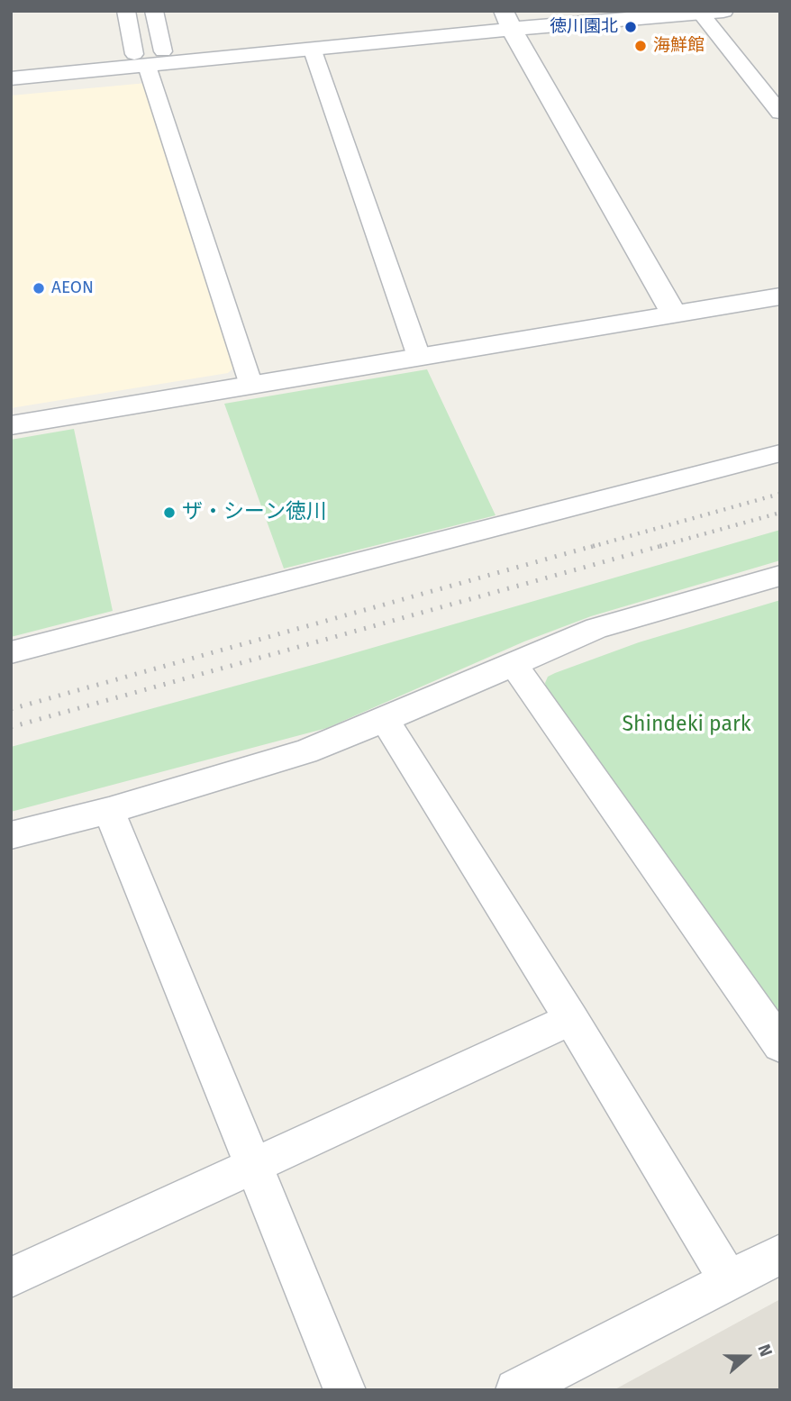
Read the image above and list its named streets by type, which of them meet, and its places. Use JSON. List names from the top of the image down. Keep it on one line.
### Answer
{"parks":["Shindeki park"],"places":["徳川園北","海鮮館","AEON","ザ・シーン徳川"],"north":"right"}
